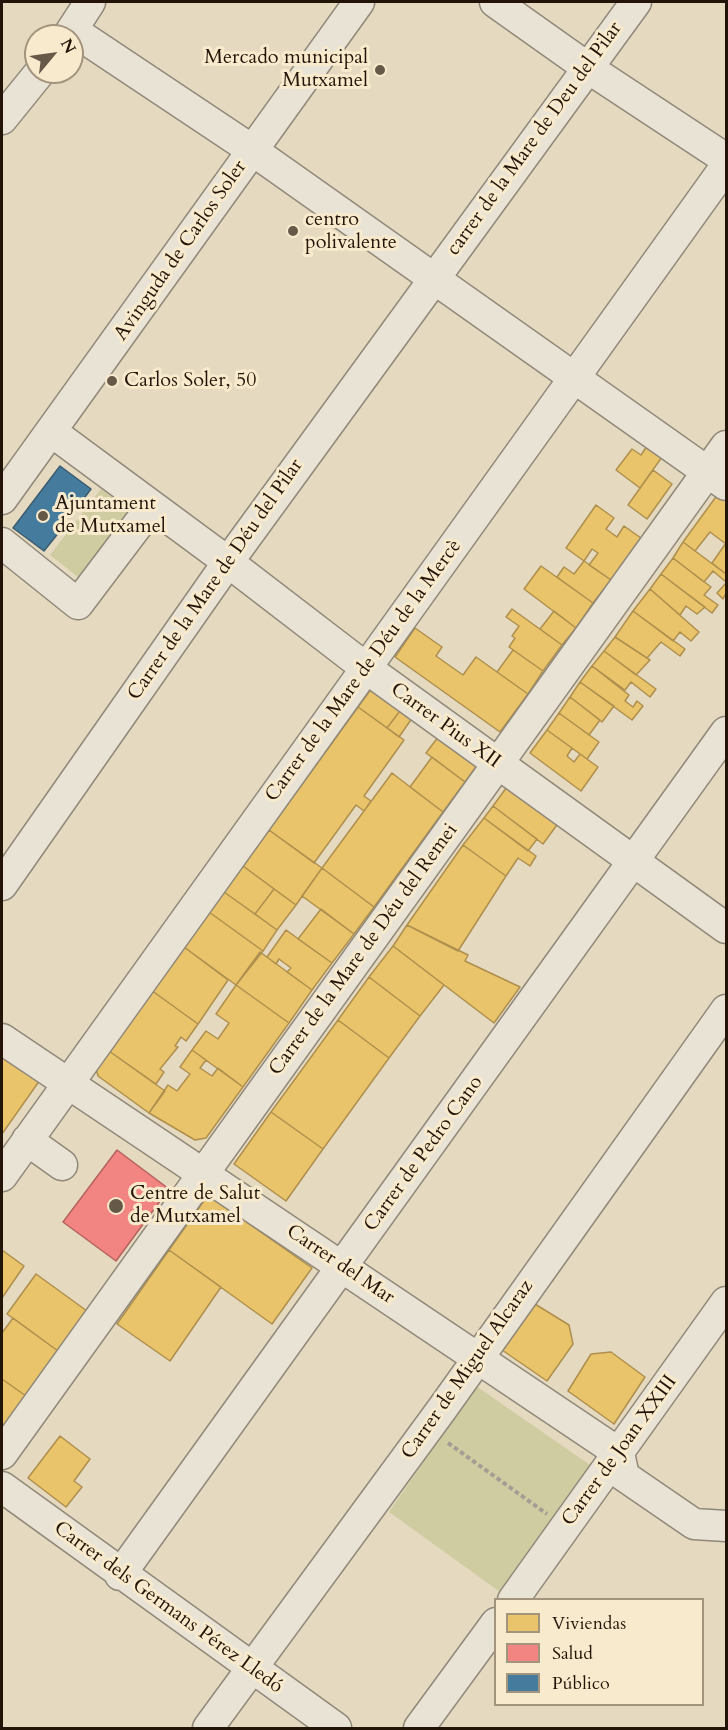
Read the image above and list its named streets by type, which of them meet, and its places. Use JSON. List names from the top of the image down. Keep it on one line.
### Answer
{"streets":{"street":["carrer de la Mare de Deu del Pilar","Avinguda de Carlos Soler","Carrer de la Mare de Déu del Pilar","Carrer de la Mare de Déu de la Mercè","Carrer Pius XII","Carrer de la Mare de Déu del Remei","Carrer de Pedro Cano","Carrer del Mar","Carrer de Miguel Alcaraz","Carrer de Joan XXIII","Carrer dels Germans Pérez Lledó"]},"crossings":[["carrer de la Mare de Deu del Pilar","Carrer de la Mare de Déu del Pilar"],["Avinguda de Carlos Soler","Carrer Pius XII"],["Carrer de la Mare de Déu del Pilar","Carrer Pius XII"],["Carrer de la Mare de Déu de la Mercè","Carrer Pius XII"],["Carrer de la Mare de Déu de la Mercè","Carrer del Mar"],["Carrer Pius XII","Carrer de la Mare de Déu del Remei"],["Carrer Pius XII","Carrer de Pedro Cano"],["Carrer de la Mare de Déu del Remei","Carrer del Mar"],["Carrer de Pedro Cano","Carrer del Mar"],["Carrer de Pedro Cano","Carrer dels Germans Pérez Lledó"],["Carrer del Mar","Carrer de Miguel Alcaraz"],["Carrer del Mar","Carrer de Joan XXIII"],["Carrer de Miguel Alcaraz","Carrer dels Germans Pérez Lledó"]],"places":["Mercado municipal Mutxamel","centro polivalente","Carlos Soler, 50","Ajuntament de Mutxamel","Centre de Salut de Mutxamel"],"legend":["Viviendas","Salud","Público"],"north":"top right"}
